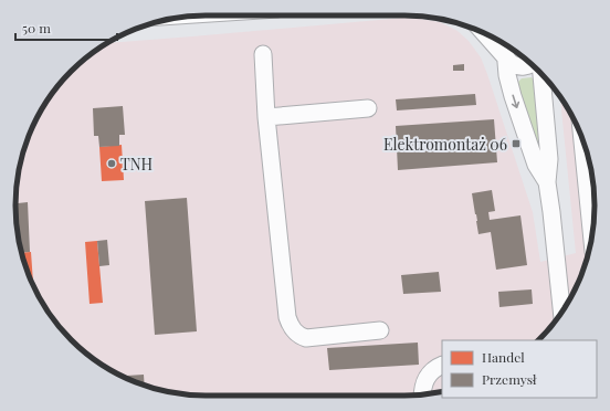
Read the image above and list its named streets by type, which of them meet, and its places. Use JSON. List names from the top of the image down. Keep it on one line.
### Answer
{"places":{"transit":["Elektromontaż 06"],"other":["TNH"]},"legend":["Handel","Przemysł"],"scale_bar":"50 m"}
